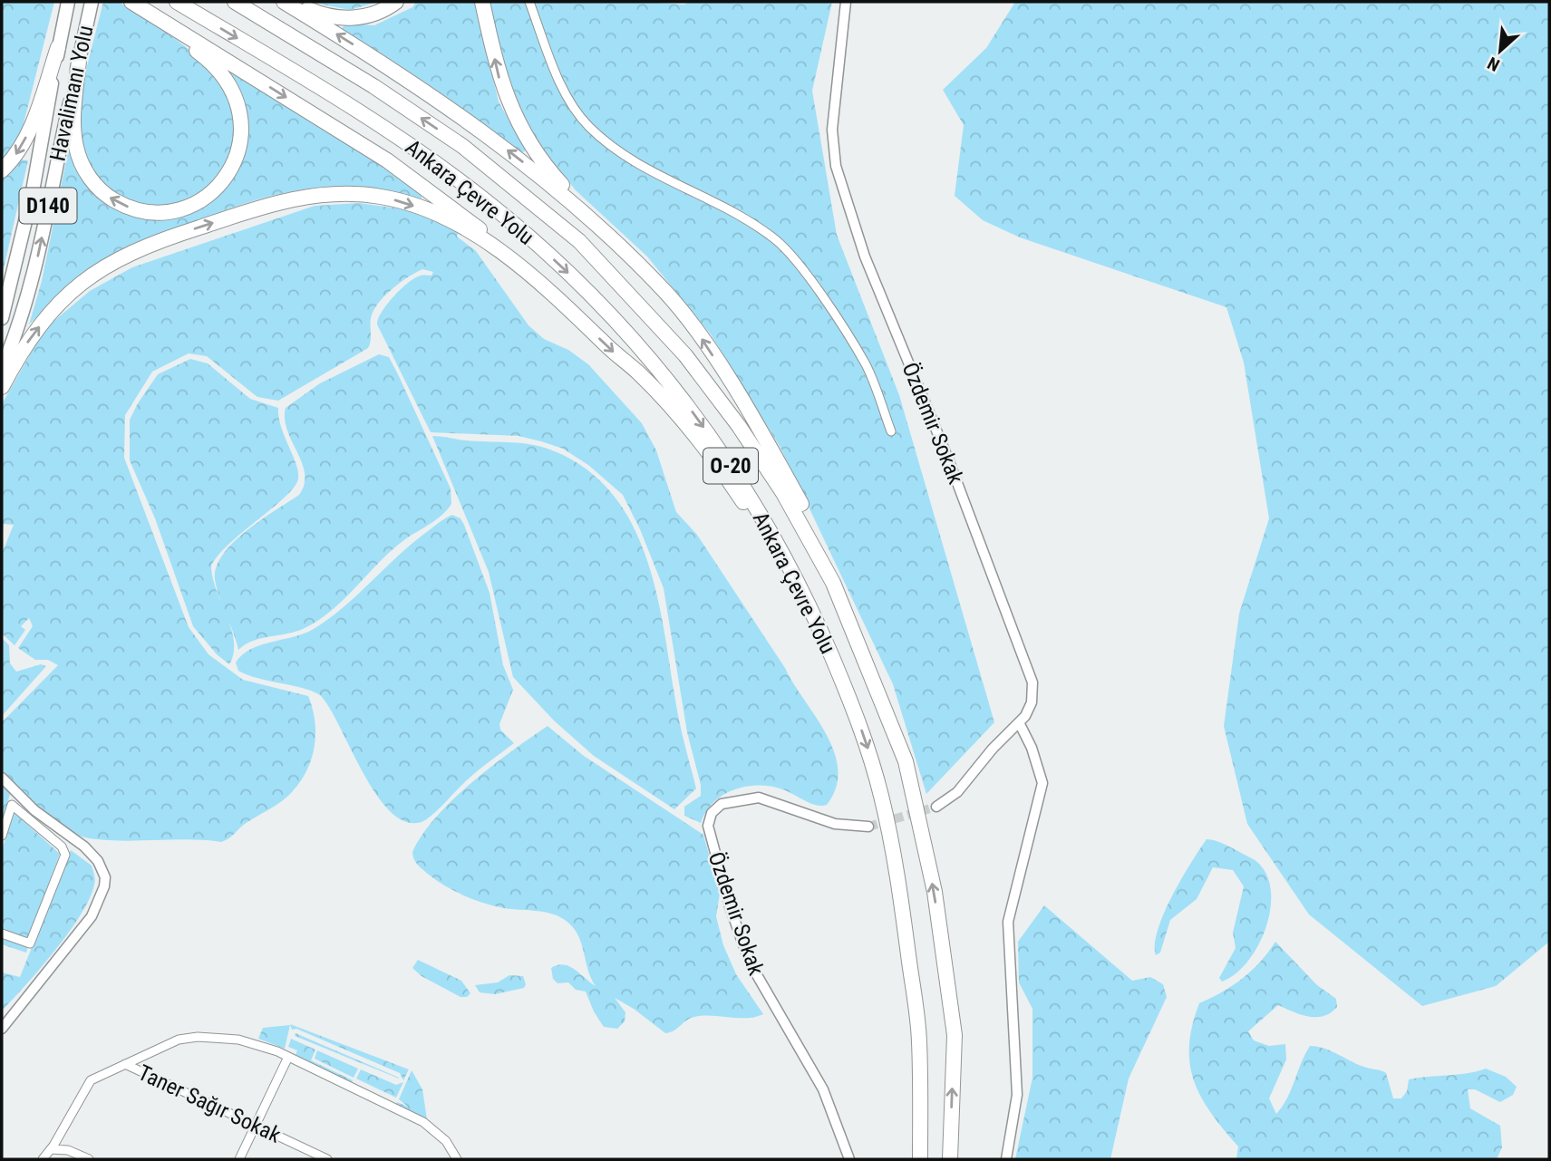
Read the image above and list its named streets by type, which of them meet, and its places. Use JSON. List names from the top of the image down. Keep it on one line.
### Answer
{"streets":{"highway":["Havalimanı Yolu","Ankara Çevre Yolu","D140","O-20"],"street":["Özdemir Sokak","Taner Sağır Sokak"]},"north":"bottom left"}
